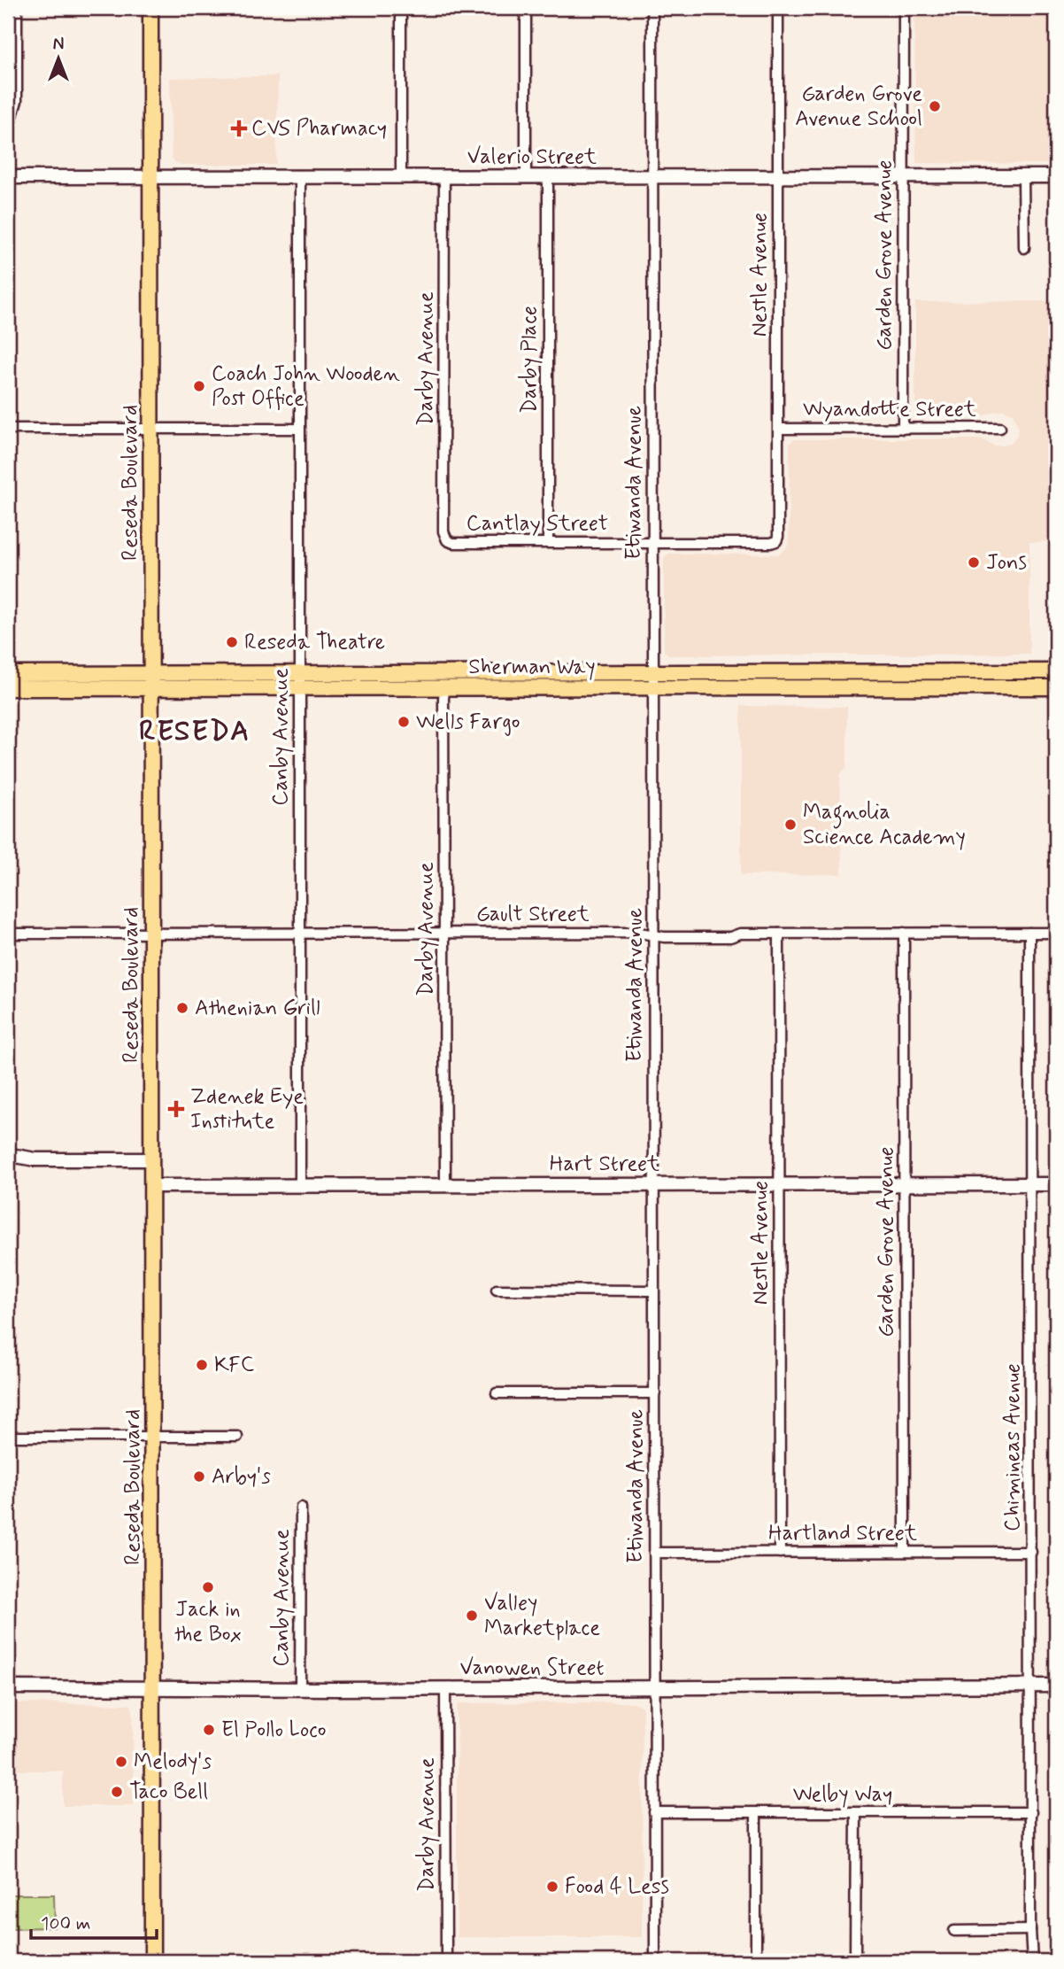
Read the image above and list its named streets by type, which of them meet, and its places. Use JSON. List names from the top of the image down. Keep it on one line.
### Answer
{"streets":{"main road":["Reseda Boulevard","Sherman Way"],"street":["Valerio Street","Garden Grove Avenue","Nestle Avenue","Darby Avenue","Darby Place","Wyandotte Street","Etiwanda Avenue","Cantlay Street","Canby Avenue","Gault Street","Hart Street","Chimineas Avenue","Hartland Street","Vanowen Street","Welby Way"]},"crossings":[["Valerio Street","Garden Grove Avenue"],["Valerio Street","Nestle Avenue"],["Valerio Street","Darby Avenue"],["Valerio Street","Darby Place"],["Valerio Street","Reseda Boulevard"],["Valerio Street","Etiwanda Avenue"],["Valerio Street","Canby Avenue"],["Garden Grove Avenue","Wyandotte Street"],["Garden Grove Avenue","Gault Street"],["Garden Grove Avenue","Hart Street"],["Garden Grove Avenue","Hartland Street"],["Nestle Avenue","Wyandotte Street"],["Nestle Avenue","Cantlay Street"],["Nestle Avenue","Gault Street"],["Nestle Avenue","Hart Street"],["Nestle Avenue","Hartland Street"],["Darby Avenue","Cantlay Street"],["Darby Avenue","Sherman Way"],["Darby Avenue","Gault Street"],["Darby Avenue","Hart Street"],["Darby Avenue","Vanowen Street"],["Darby Place","Cantlay Street"],["Reseda Boulevard","Sherman Way"],["Reseda Boulevard","Gault Street"],["Reseda Boulevard","Hart Street"],["Reseda Boulevard","Vanowen Street"],["Etiwanda Avenue","Cantlay Street"],["Etiwanda Avenue","Sherman Way"],["Etiwanda Avenue","Gault Street"],["Etiwanda Avenue","Hart Street"],["Etiwanda Avenue","Hartland Street"],["Etiwanda Avenue","Vanowen Street"],["Etiwanda Avenue","Welby Way"],["Sherman Way","Canby Avenue"],["Canby Avenue","Gault Street"],["Canby Avenue","Hart Street"],["Canby Avenue","Vanowen Street"],["Gault Street","Chimineas Avenue"],["Hart Street","Chimineas Avenue"],["Chimineas Avenue","Hartland Street"],["Chimineas Avenue","Vanowen Street"],["Chimineas Avenue","Welby Way"]],"districts":["RESEDA"],"places":{"other":["Garden Grove Avenue School","Coach John Wooden Post Office","Jons","Reseda Theatre","Wells Fargo","Magnolia Science Academy","Athenian Grill","KFC","Arby's","Jack in the Box","Valley Marketplace","El Pollo Loco","Melody's","Taco Bell","Food 4 Less"],"health":["CVS Pharmacy","Zdenek Eye Institute"]},"scale_bar":"100 m","north":"top"}
